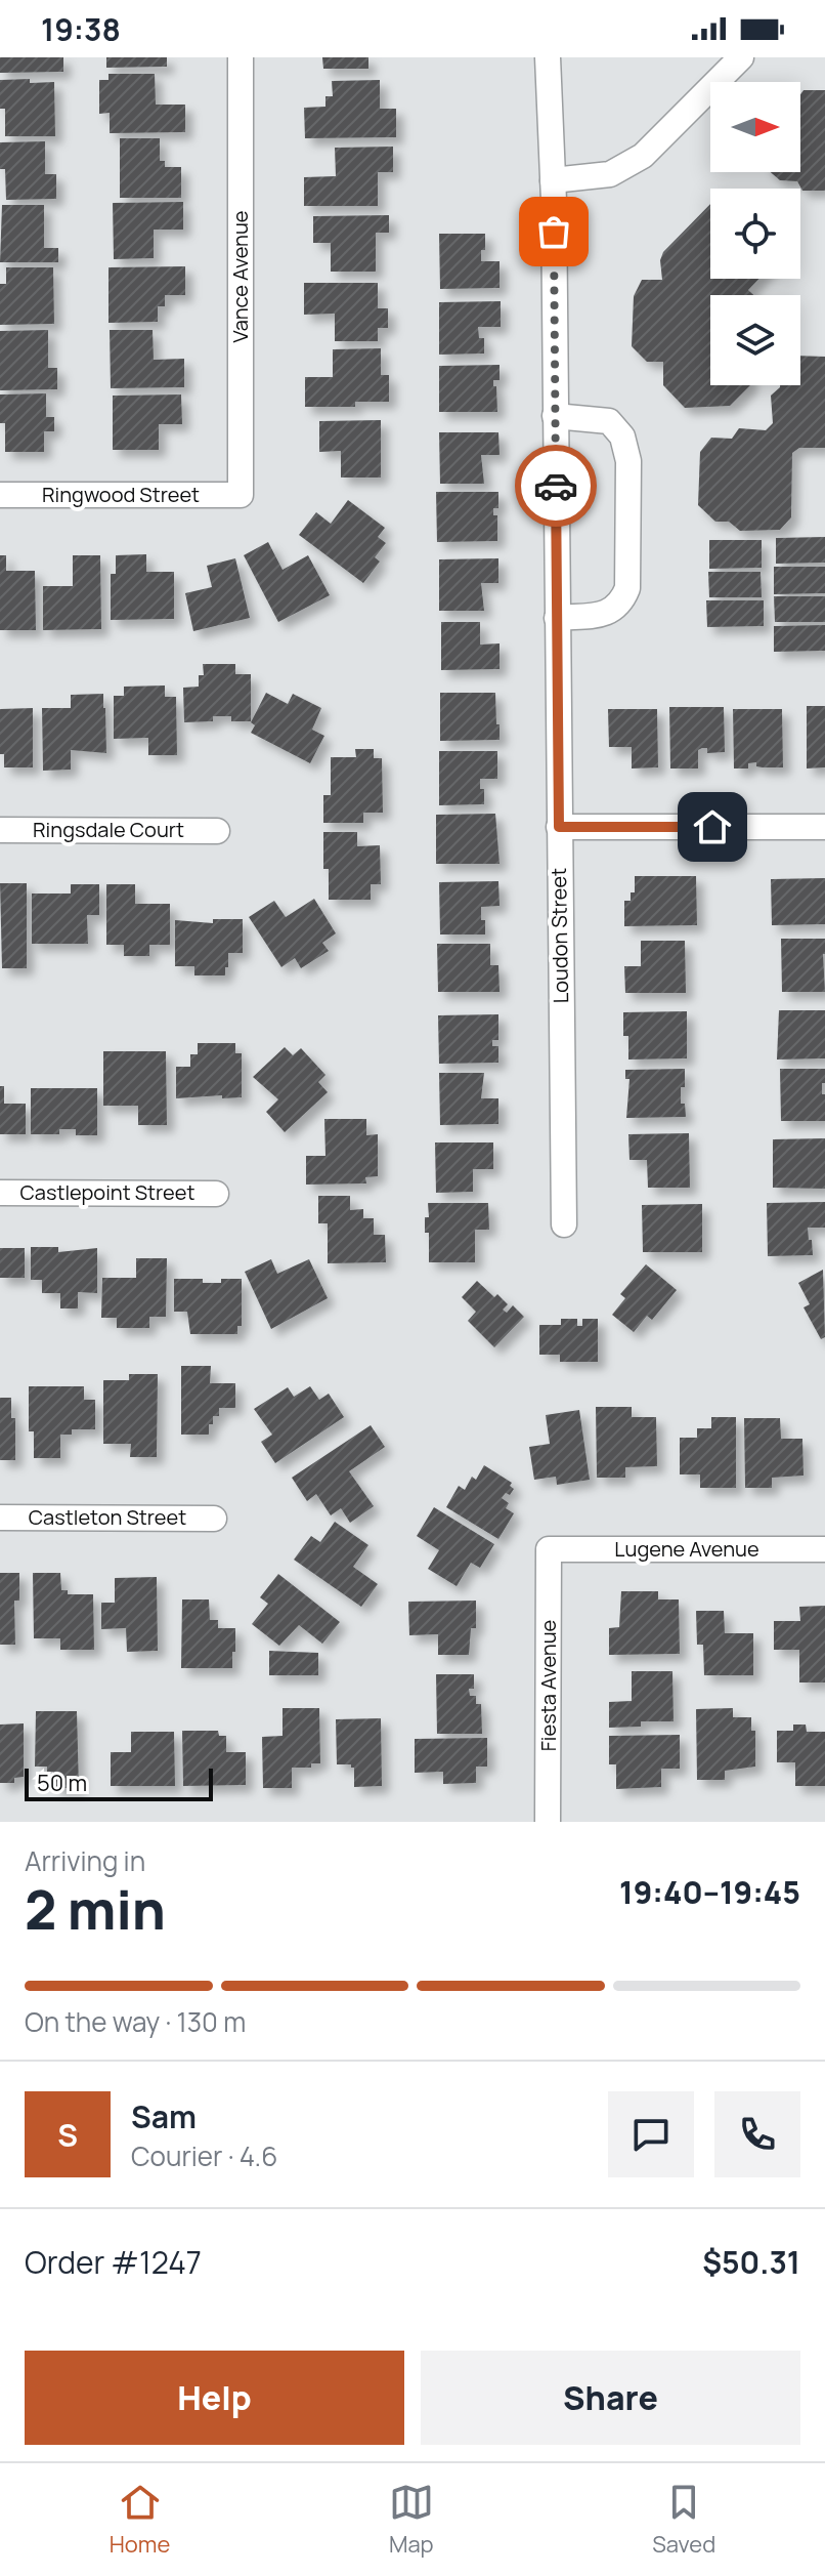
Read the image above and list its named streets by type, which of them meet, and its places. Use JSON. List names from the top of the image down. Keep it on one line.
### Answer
{"streets":{"street":["Vance Avenue","Ringwood Street","Ringsdale Court","Loudon Street","Castlepoint Street","Castleton Street","Lugene Avenue","Fiesta Avenue"]},"crossings":[["Vance Avenue","Ringwood Street"],["Lugene Avenue","Fiesta Avenue"]],"scale_bar":"50 m","north":"right","page":{"status":"19:38","scale":"50 m","heading":["2 min","Arriving in","19:40–19:45"],"panel":["Sam","Courier · 4.6","Order #1247","$50.31"],"bar":"On the way · 130 m","round":"S","buttons":["Help","Share"],"tabs":["Home","Map","Saved"]}}
